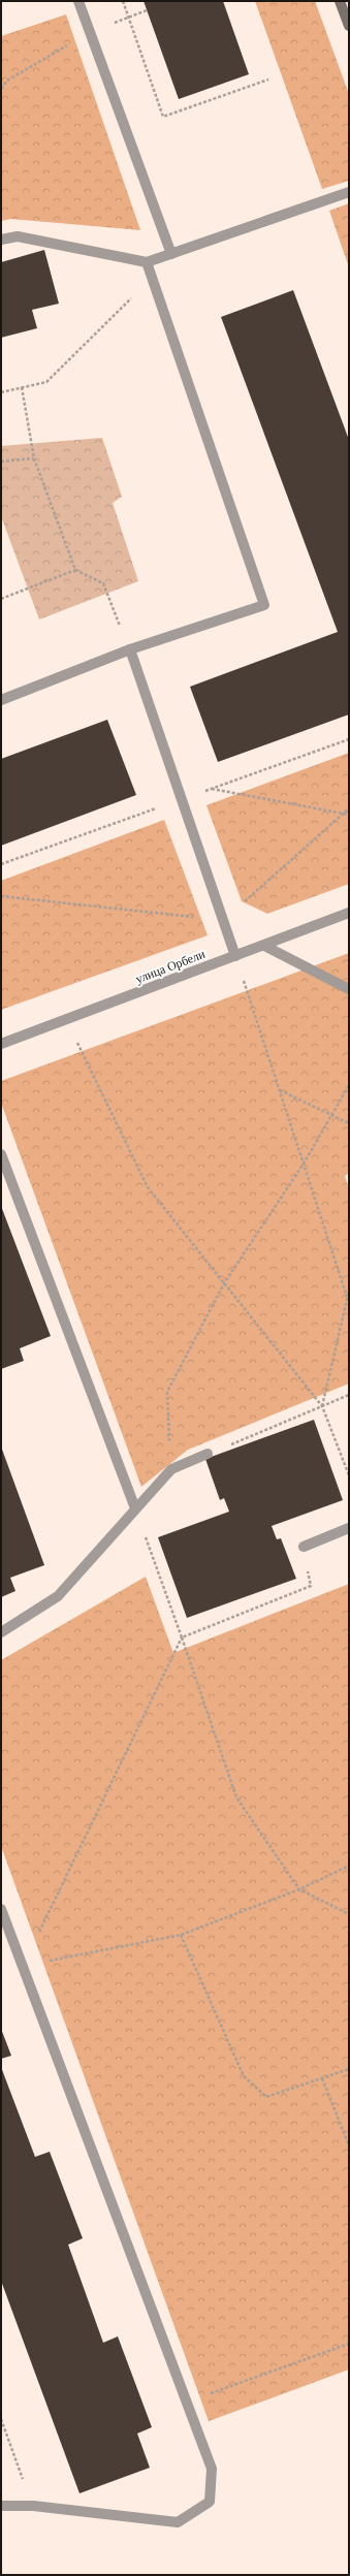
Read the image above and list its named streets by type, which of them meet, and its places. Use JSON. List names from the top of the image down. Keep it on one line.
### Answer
{"streets":{"street":["улица Орбели"]}}
